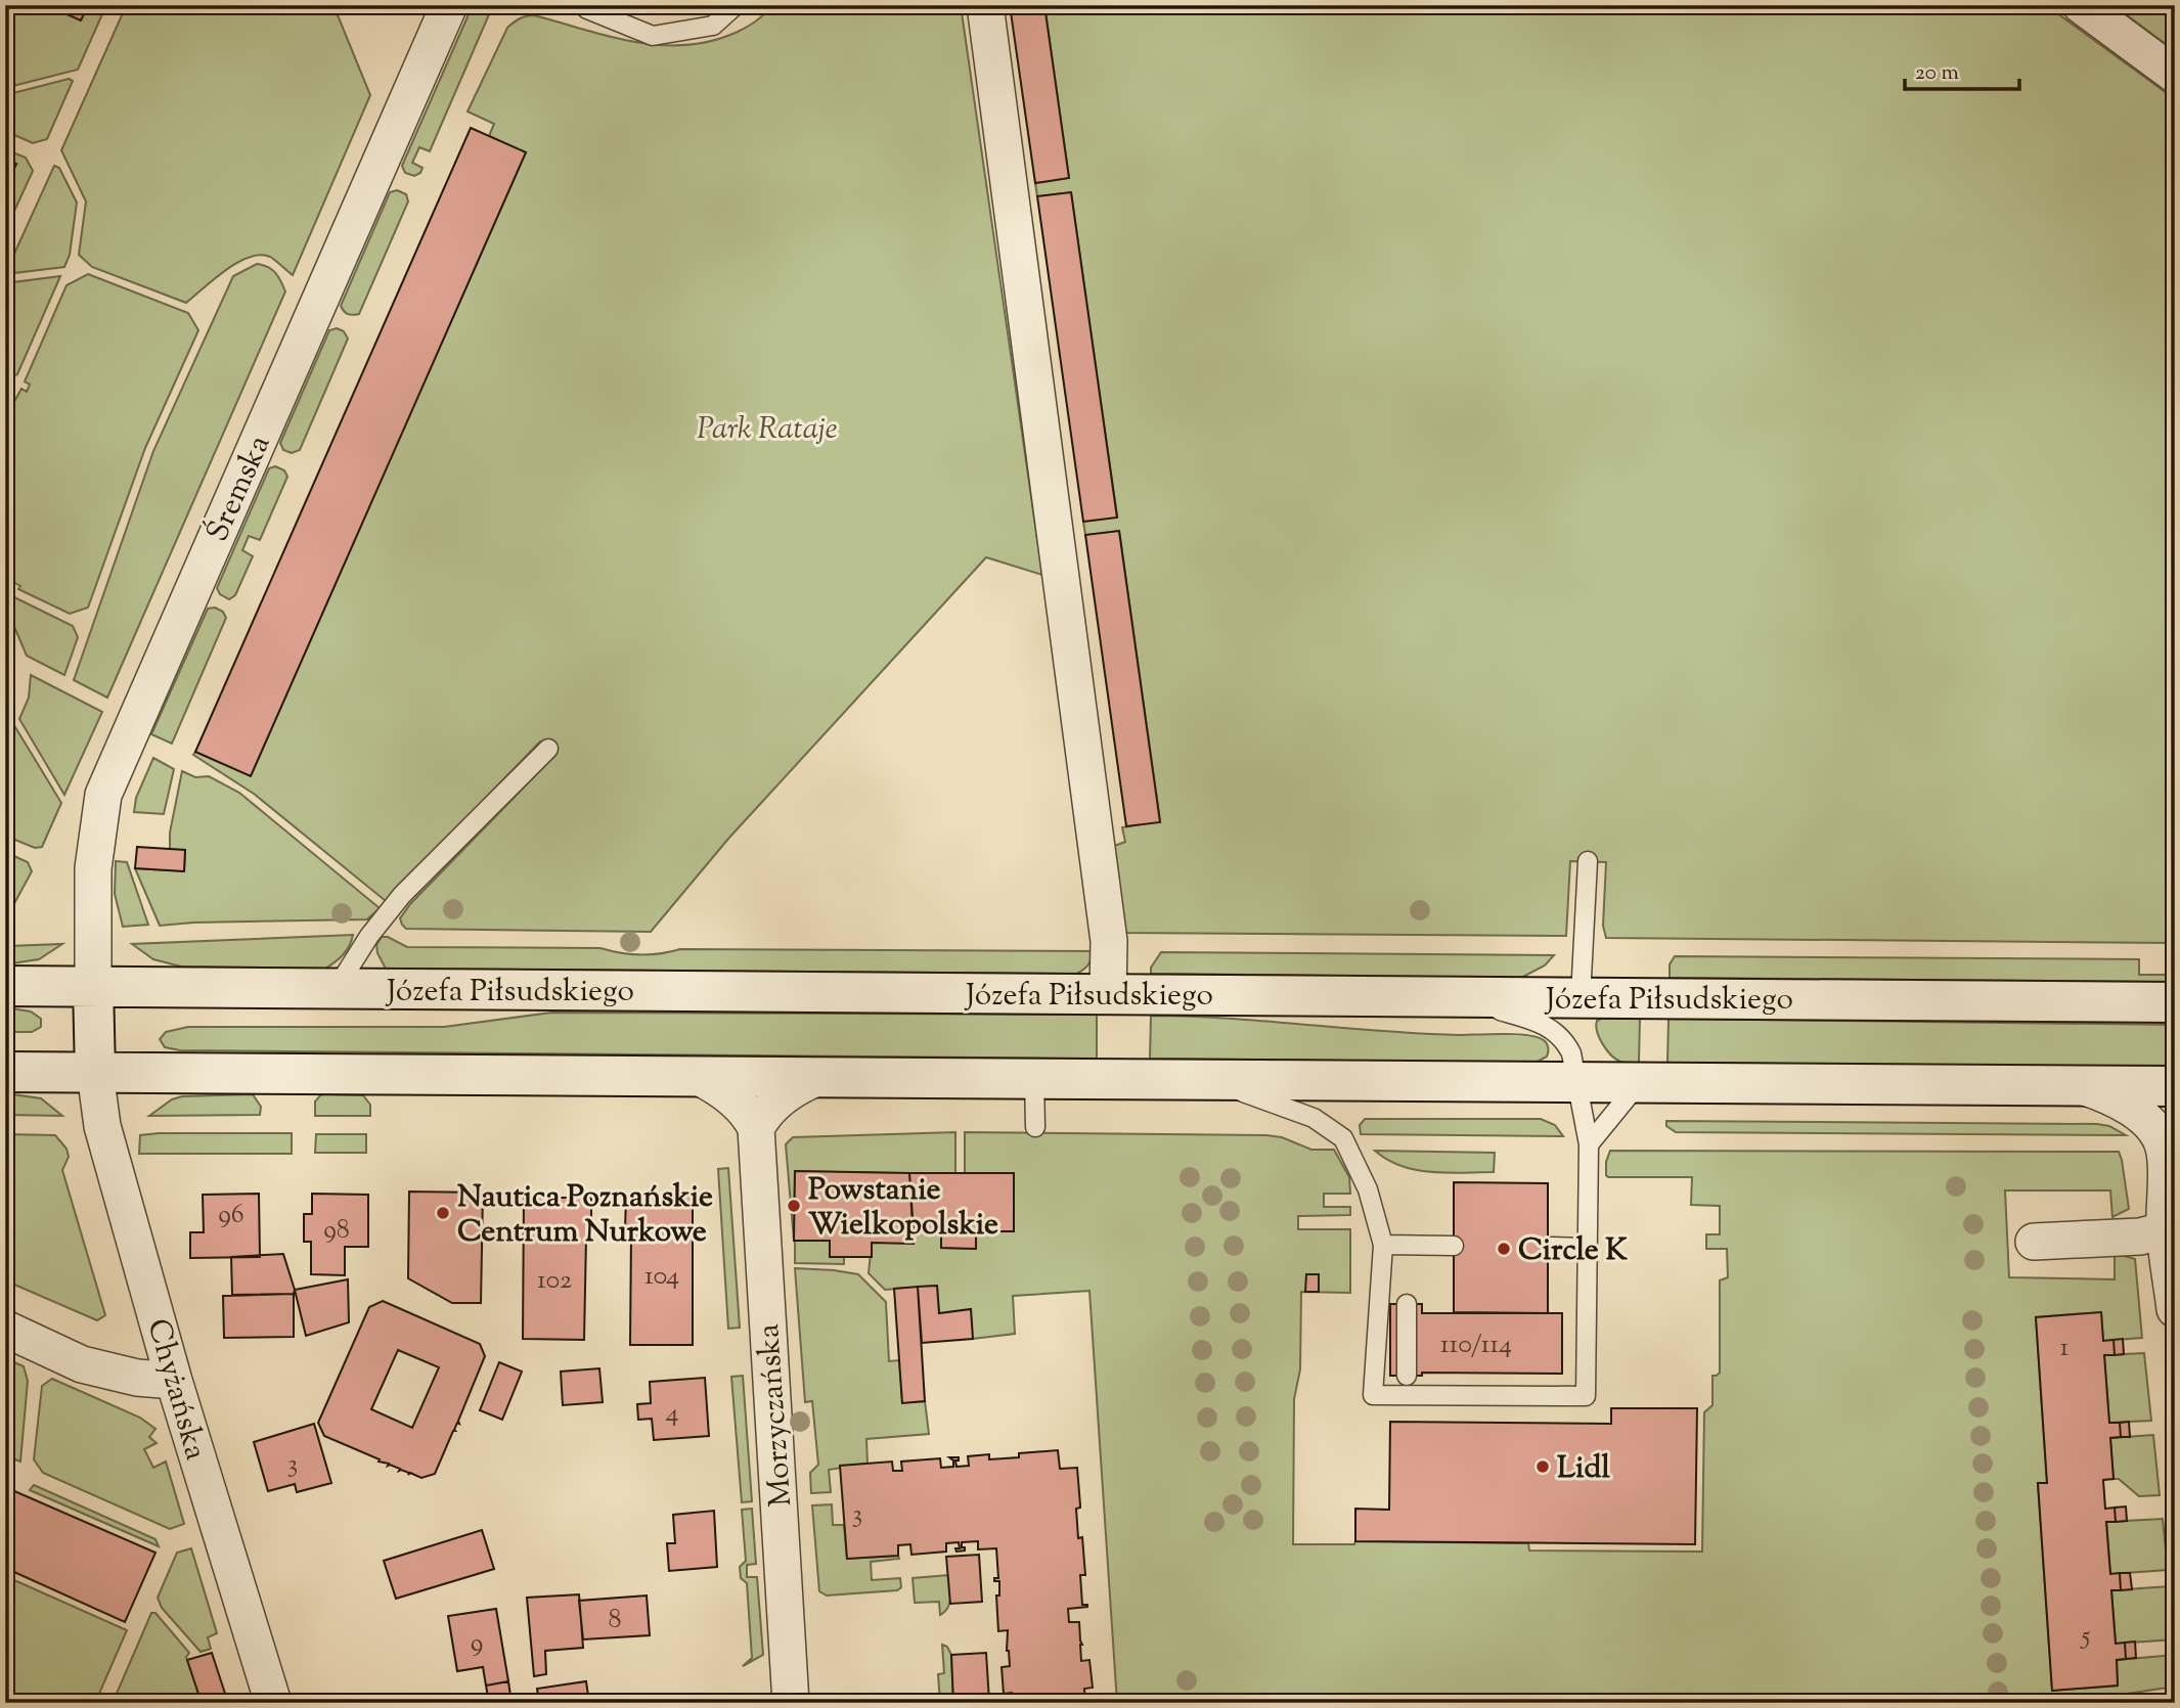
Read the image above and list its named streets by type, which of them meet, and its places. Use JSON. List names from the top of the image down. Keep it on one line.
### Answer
{"streets":{"street":["Śremska","Józefa Piłsudskiego","Chyżańska","Morzyczańska"]},"crossings":[["Śremska","Józefa Piłsudskiego"]],"parks":["Park Rataje"],"places":["Powstanie Wielkopolskie","Nautica Poznańskie Centrum Nurkowe","Circle K","Lidl"],"house_numbers":["96","98","104","102","110/114","1","4","3","3","8","5","9"],"scale_bar":"20 m"}
